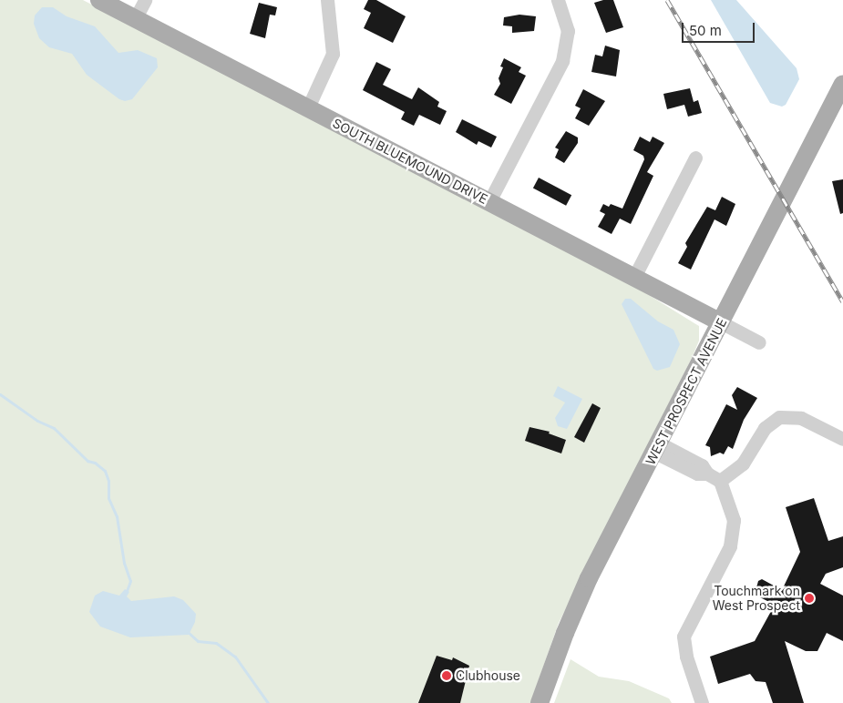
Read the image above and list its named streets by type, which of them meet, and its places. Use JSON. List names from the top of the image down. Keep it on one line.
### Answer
{"streets":{"main road":["SOUTH BLUEMOUND DRIVE","WEST PROSPECT AVENUE"]},"crossings":[["SOUTH BLUEMOUND DRIVE","WEST PROSPECT AVENUE"]],"places":["Touchmark on West Prospect","Clubhouse"],"scale_bar":"50 m"}
